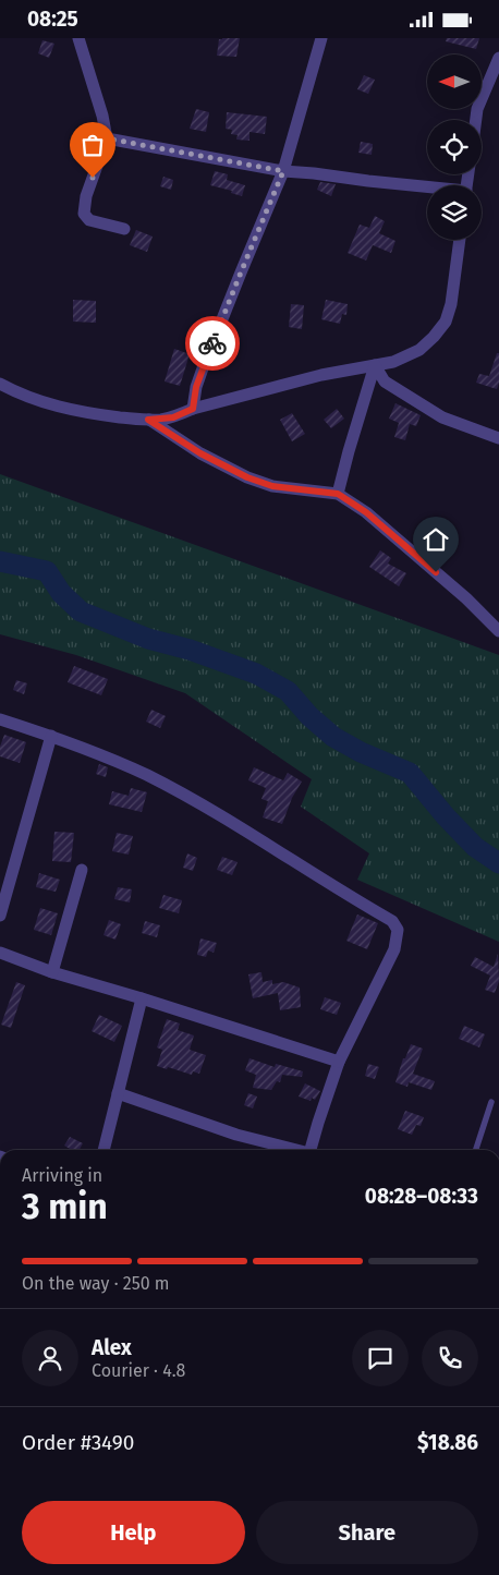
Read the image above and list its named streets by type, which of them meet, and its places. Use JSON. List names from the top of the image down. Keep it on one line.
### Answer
{"north":"left","page":{"status":"08:25","heading":["3 min","Arriving in","08:28–08:33"],"panel":["Alex","Courier · 4.8","Order #3490","$18.86"],"bar":"On the way · 250 m","buttons":["Help","Share"]}}
